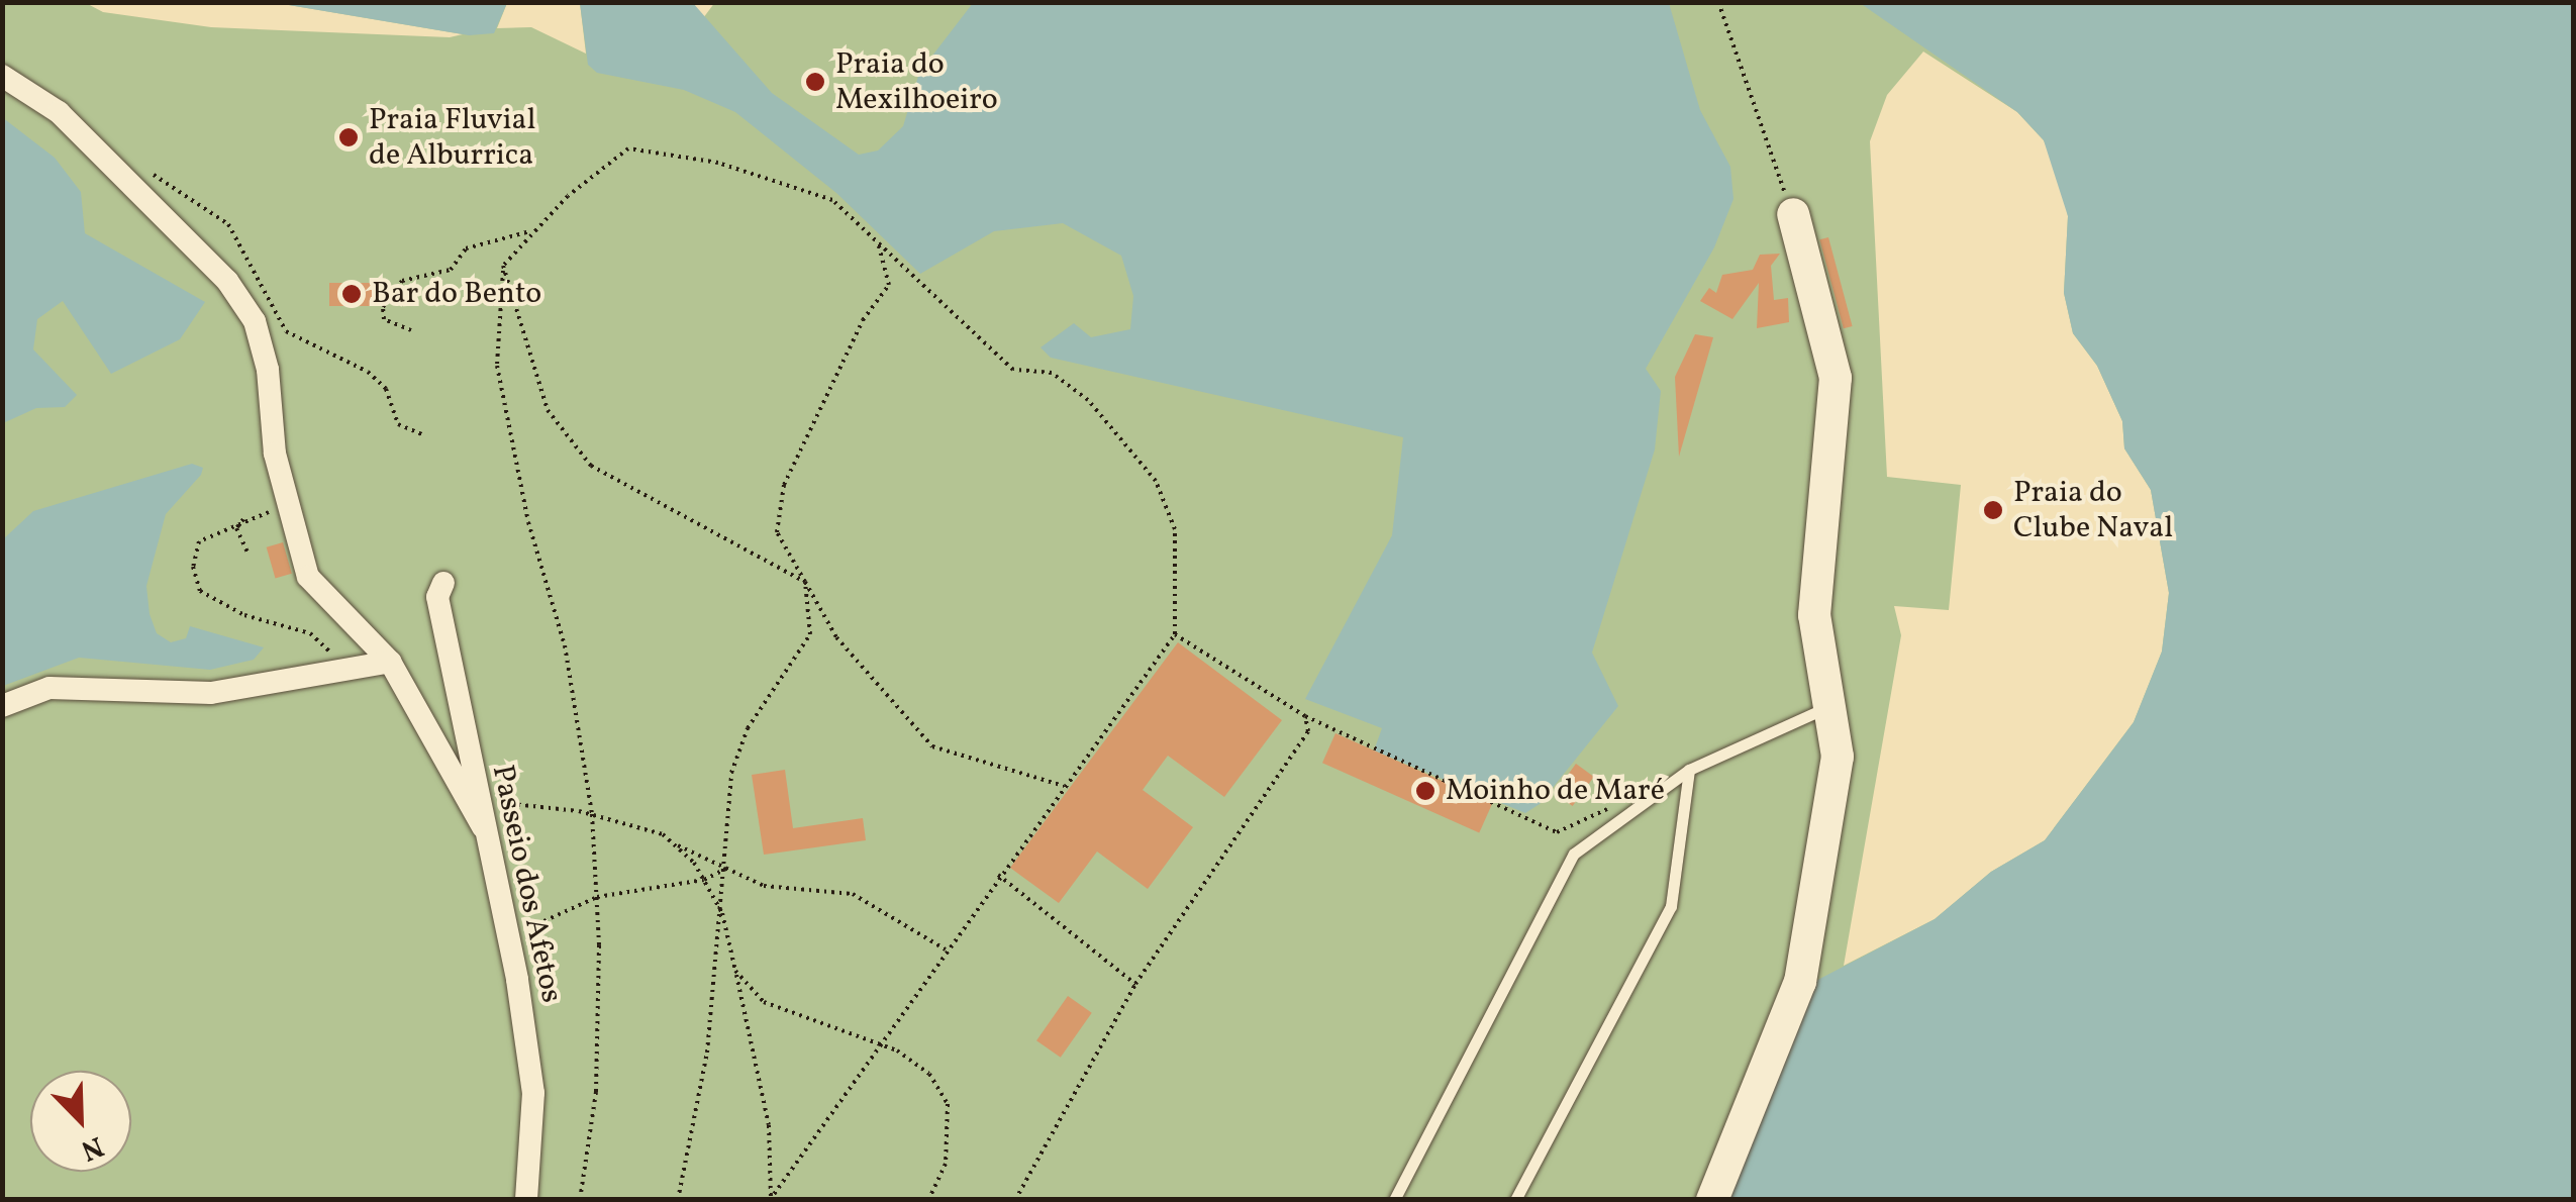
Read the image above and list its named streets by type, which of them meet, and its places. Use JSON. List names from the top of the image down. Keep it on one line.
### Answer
{"streets":{"street":["Passeio dos Afetos"]},"places":["Praia do Mexilhoeiro","Praia Fluvial de Alburrica","Bar do Bento","Praia do Clube Naval","Moinho de Maré"],"north":"bottom right"}
